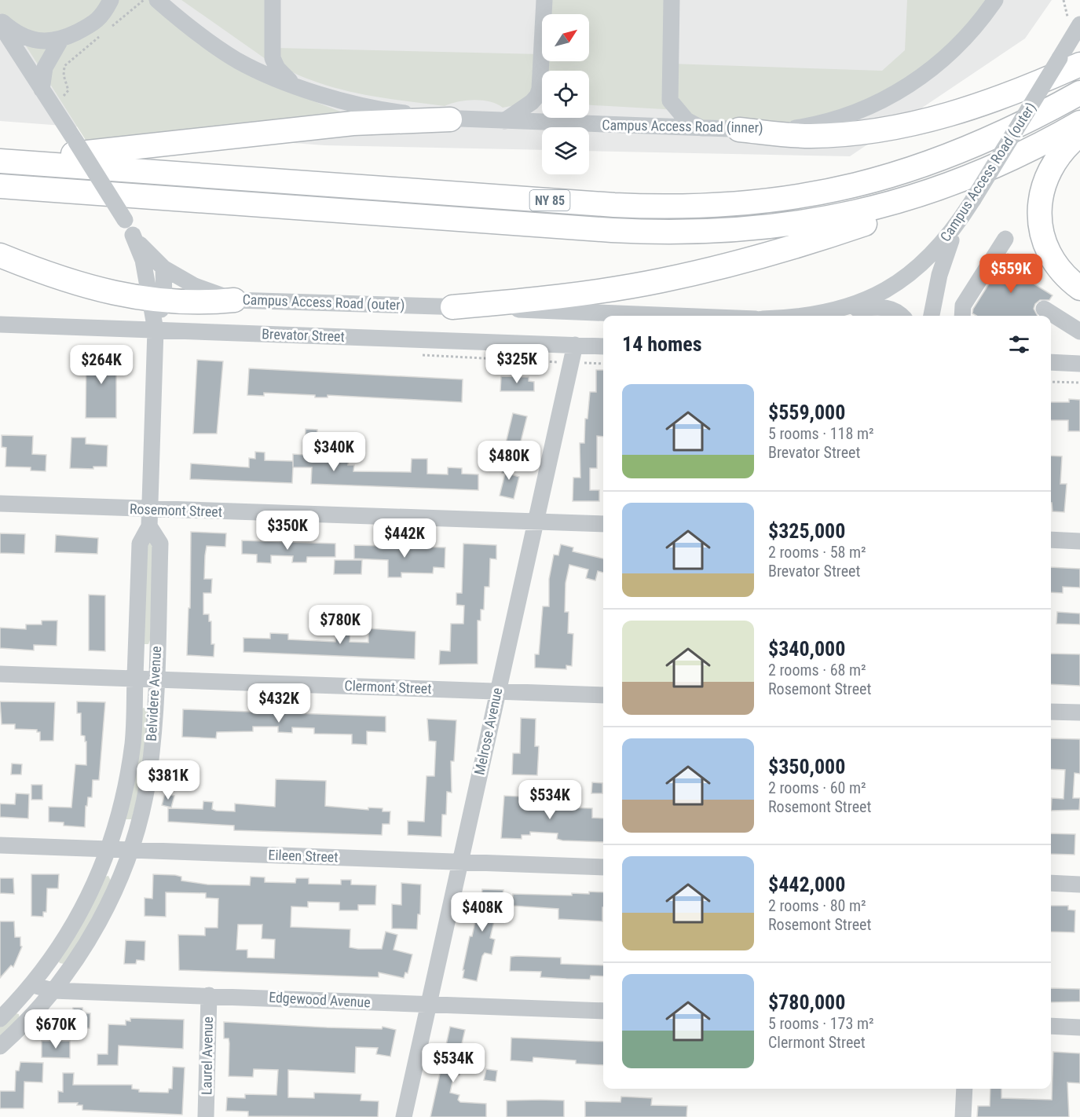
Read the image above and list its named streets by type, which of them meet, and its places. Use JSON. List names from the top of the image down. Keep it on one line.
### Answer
{"streets":{"highway":["NY 85"],"street":["Campus Access Road (inner)","Campus Access Road (outer)","Brevator Street","Rosemont Street","Clermont Street","Belvidere Avenue","Melrose Avenue","Eileen Street","Edgewood Avenue","Laurel Avenue"]},"crossings":[["Campus Access Road (outer)","Belvidere Avenue"],["Brevator Street","Belvidere Avenue"],["Brevator Street","Melrose Avenue"],["Rosemont Street","Belvidere Avenue"],["Rosemont Street","Melrose Avenue"],["Clermont Street","Belvidere Avenue"],["Clermont Street","Melrose Avenue"],["Belvidere Avenue","Eileen Street"],["Belvidere Avenue","Edgewood Avenue"],["Melrose Avenue","Eileen Street"],["Melrose Avenue","Edgewood Avenue"],["Edgewood Avenue","Laurel Avenue"]],"north":"top right","page":{"price":["$559K","$325K","$264K","$340K","$480K","$350K","$442K","$780K","$432K","$381K","$534K","$408K","$670K","$534K"],"heading":"14 homes","list":[{"name":"$559,000","note":"5 rooms · 118 m² · Brevator Street"},{"name":"$325,000","note":"2 rooms · 58 m² · Brevator Street"},{"name":"$340,000","note":"2 rooms · 68 m² · Rosemont Street"},{"name":"$350,000","note":"2 rooms · 60 m² · Rosemont Street"},{"name":"$442,000","note":"2 rooms · 80 m² · Rosemont Street"},{"name":"$780,000","note":"5 rooms · 173 m² · Clermont Street"}]}}
